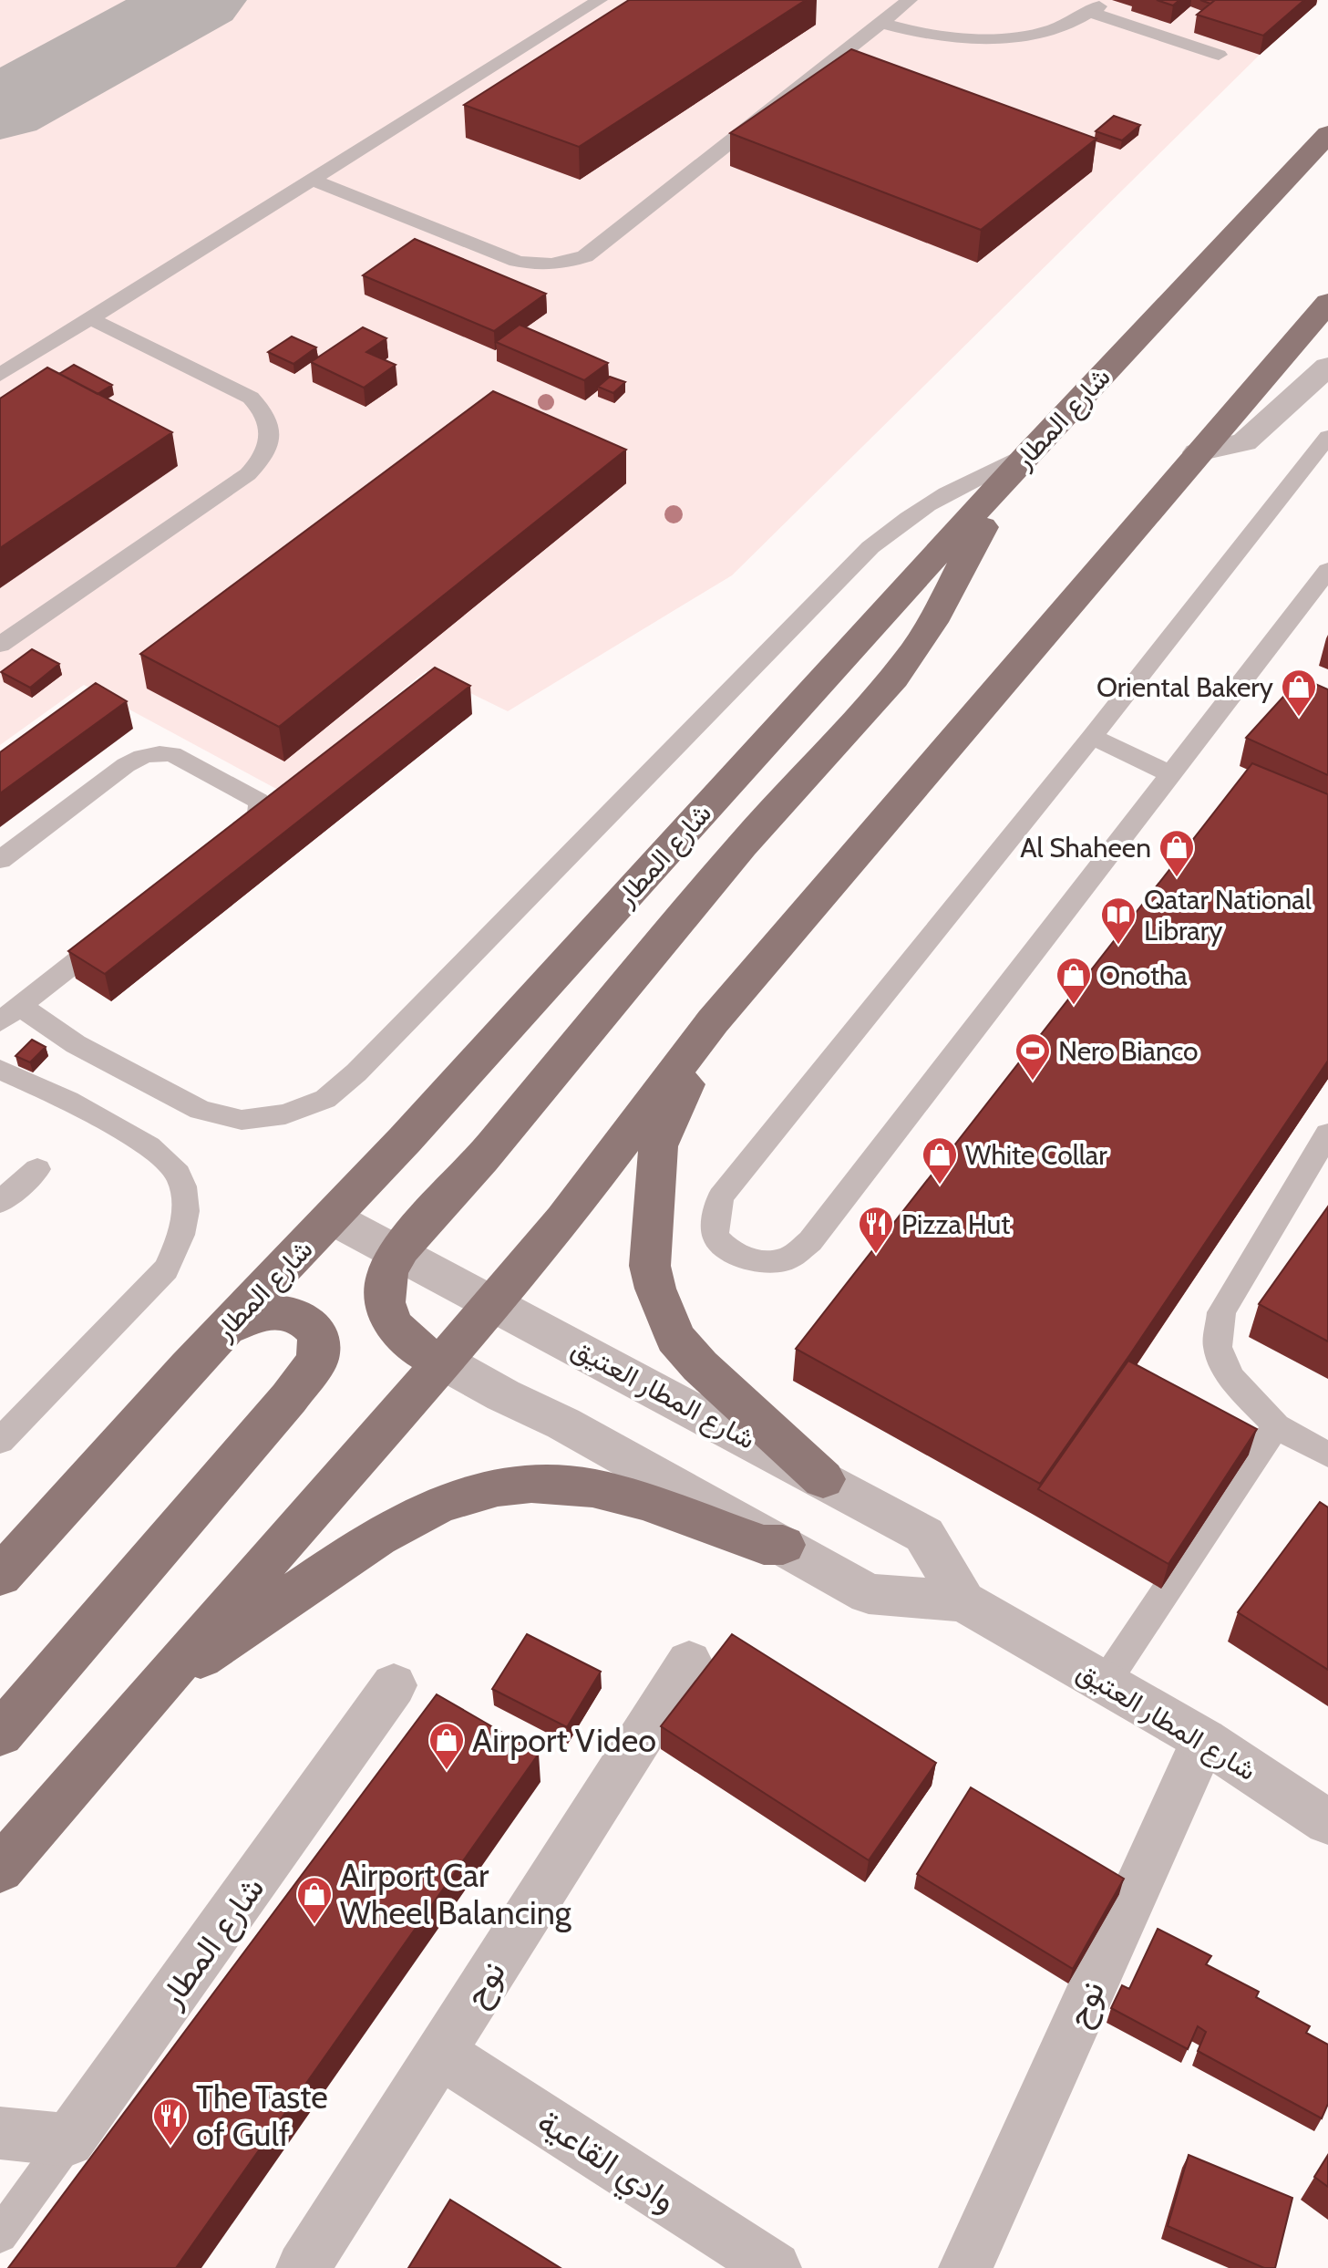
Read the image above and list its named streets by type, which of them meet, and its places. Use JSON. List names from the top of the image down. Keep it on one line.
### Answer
{"streets":{"highway":["شارع المطار"],"street":["شارع المطار العتيق","نوح","وادي القاعية"]},"crossings":[["شارع المطار","شارع المطار العتيق"],["شارع المطار العتيق","نوح"],["نوح","وادي القاعية"]],"places":{"shop":["Oriental Bakery","Al Shaheen","Onotha","White Collar","Airport Video","Airport Car Wheel Balancing"],"library":["Qatar National Library"],"sports":["Nero Bianco"],"restaurant":["Pizza Hut","The Taste of Gulf"]}}
